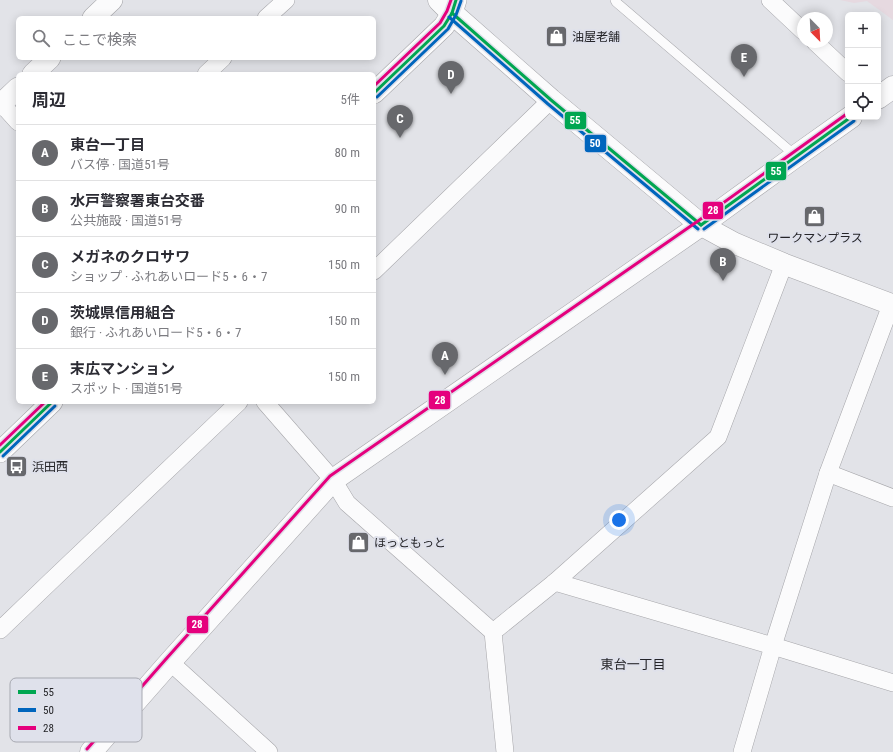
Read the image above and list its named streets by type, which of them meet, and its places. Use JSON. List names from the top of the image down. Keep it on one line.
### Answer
{"districts":["東台一丁目"],"places":{"shop":["油屋老舗","ワークマンプラス","ほっともっと"],"bus stop":["浜田西"]},"lines":["transit line 55","transit line 28","transit line 50"],"legend":["55","50","28"],"north":"bottom right","page":{"map_buttons":["+","−"],"search":"ここで検索","pins":["E","D","C","B","A"],"heading":["周辺","5件"],"list":[{"mark":"A","name":"東台一丁目","note":"バス停 · 国道51号","value":"80 m"},{"mark":"B","name":"水戸警察署東台交番","note":"公共施設 · 国道51号","value":"90 m"},{"mark":"C","name":"メガネのクロサワ","note":"ショップ · ふれあいロード5・6・7","value":"150 m"},{"mark":"D","name":"茨城県信用組合","note":"銀行 · ふれあいロード5・6・7","value":"150 m"},{"mark":"E","name":"末広マンション","note":"スポット · 国道51号","value":"150 m"}]}}
